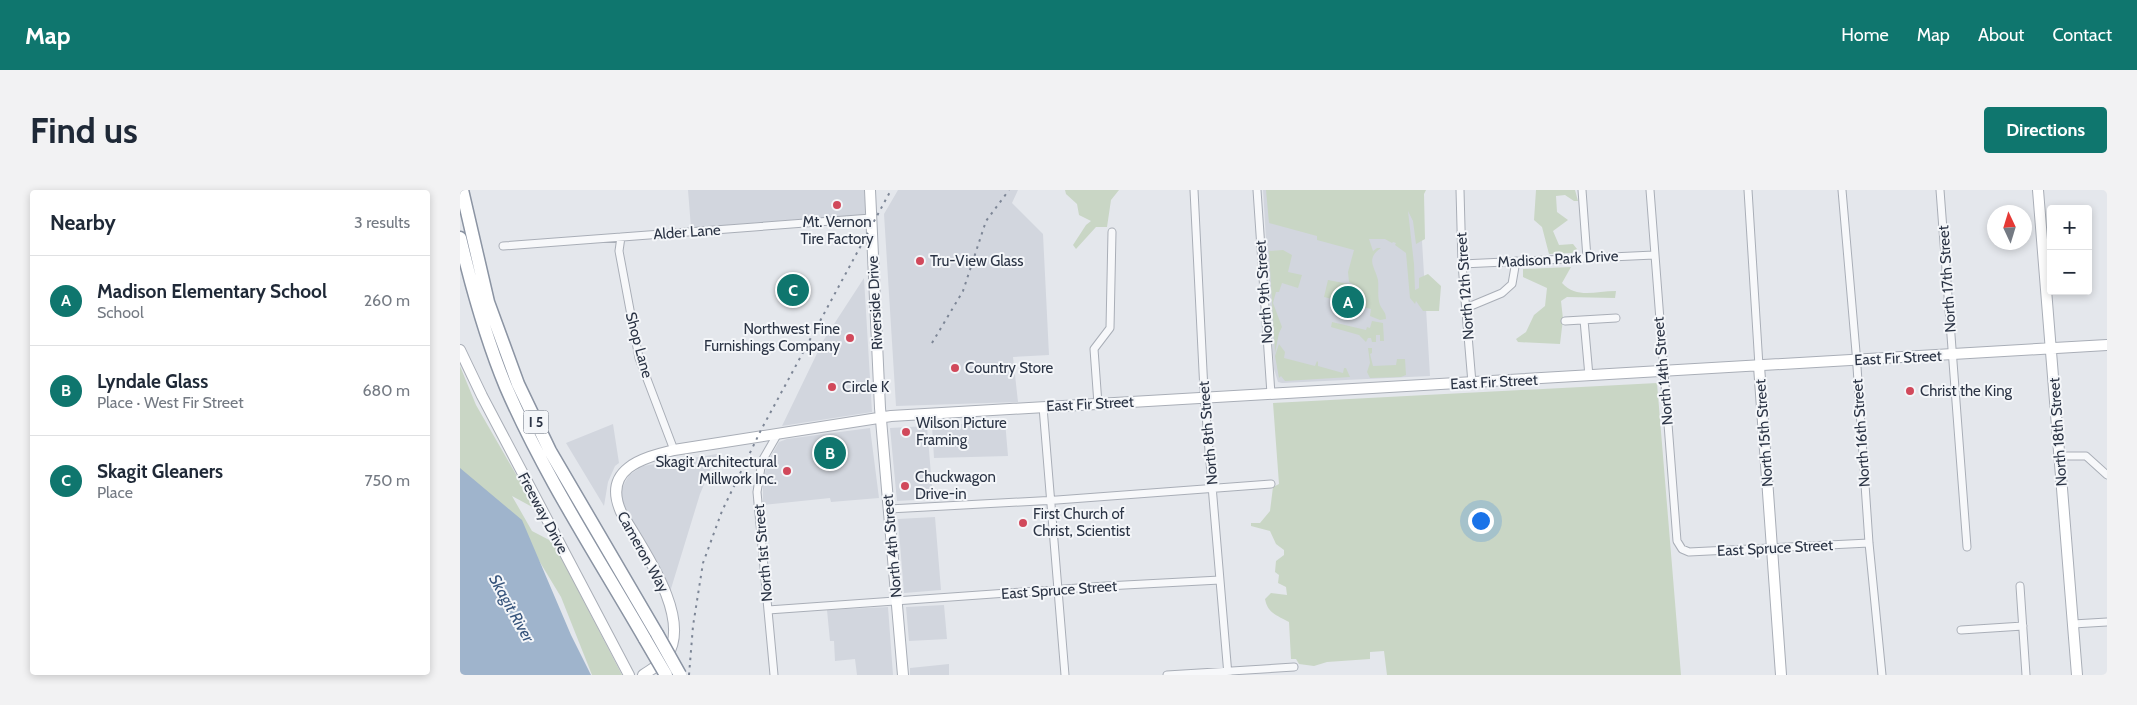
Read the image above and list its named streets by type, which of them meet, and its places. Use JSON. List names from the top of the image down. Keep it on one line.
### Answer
{"streets":{"highway":["I 5"],"street":["Alder Lane","Madison Park Drive","North 17th Street","North 12th Street","North 9th Street","Riverside Drive","Shop Lane","East Fir Street","North 14th Street","North 18th Street","North 8th Street","North 15th Street","North 16th Street","Freeway Drive","North 4th Street","East Spruce Street","Cameron Way","North 1st Street"]},"crossings":[["Alder Lane","Riverside Drive"],["Alder Lane","Shop Lane"],["Madison Park Drive","North 12th Street"],["Madison Park Drive","North 14th Street"],["North 17th Street","East Fir Street"],["North 12th Street","East Fir Street"],["North 9th Street","East Fir Street"],["Riverside Drive","East Fir Street"],["Riverside Drive","North 4th Street"],["Shop Lane","Cameron Way"],["East Fir Street","North 14th Street"],["East Fir Street","North 18th Street"],["East Fir Street","North 8th Street"],["East Fir Street","North 15th Street"],["East Fir Street","North 16th Street"],["East Fir Street","North 4th Street"],["East Fir Street","Cameron Way"],["East Fir Street","North 1st Street"],["North 14th Street","East Spruce Street"],["North 8th Street","East Spruce Street"],["North 15th Street","East Spruce Street"],["North 16th Street","East Spruce Street"],["North 4th Street","East Spruce Street"],["East Spruce Street","North 1st Street"],["Cameron Way","North 1st Street"]],"water":["Skagit River"],"places":["Mt. Vernon Tire Factory","Tru-View Glass","Northwest Fine Furnishings Company","Country Store","Circle K","Christ the King","Wilson Picture Framing","Skagit Architectural Millwork Inc.","Chuckwagon Drive-in","First Church of Christ, Scientist"],"north":"top","page":{"header":"Map","nav":["Home","Map","About","Contact"],"buttons":"Directions","title":"Find us","heading":["Nearby","3 results"],"map_buttons":["+","−"],"list":[{"mark":"A","name":"Madison Elementary School","note":"School","value":"260 m"},{"mark":"B","name":"Lyndale Glass","note":"Place · West Fir Street","value":"680 m"},{"mark":"C","name":"Skagit Gleaners","note":"Place","value":"750 m"}],"pins":["C","A","B"]}}
